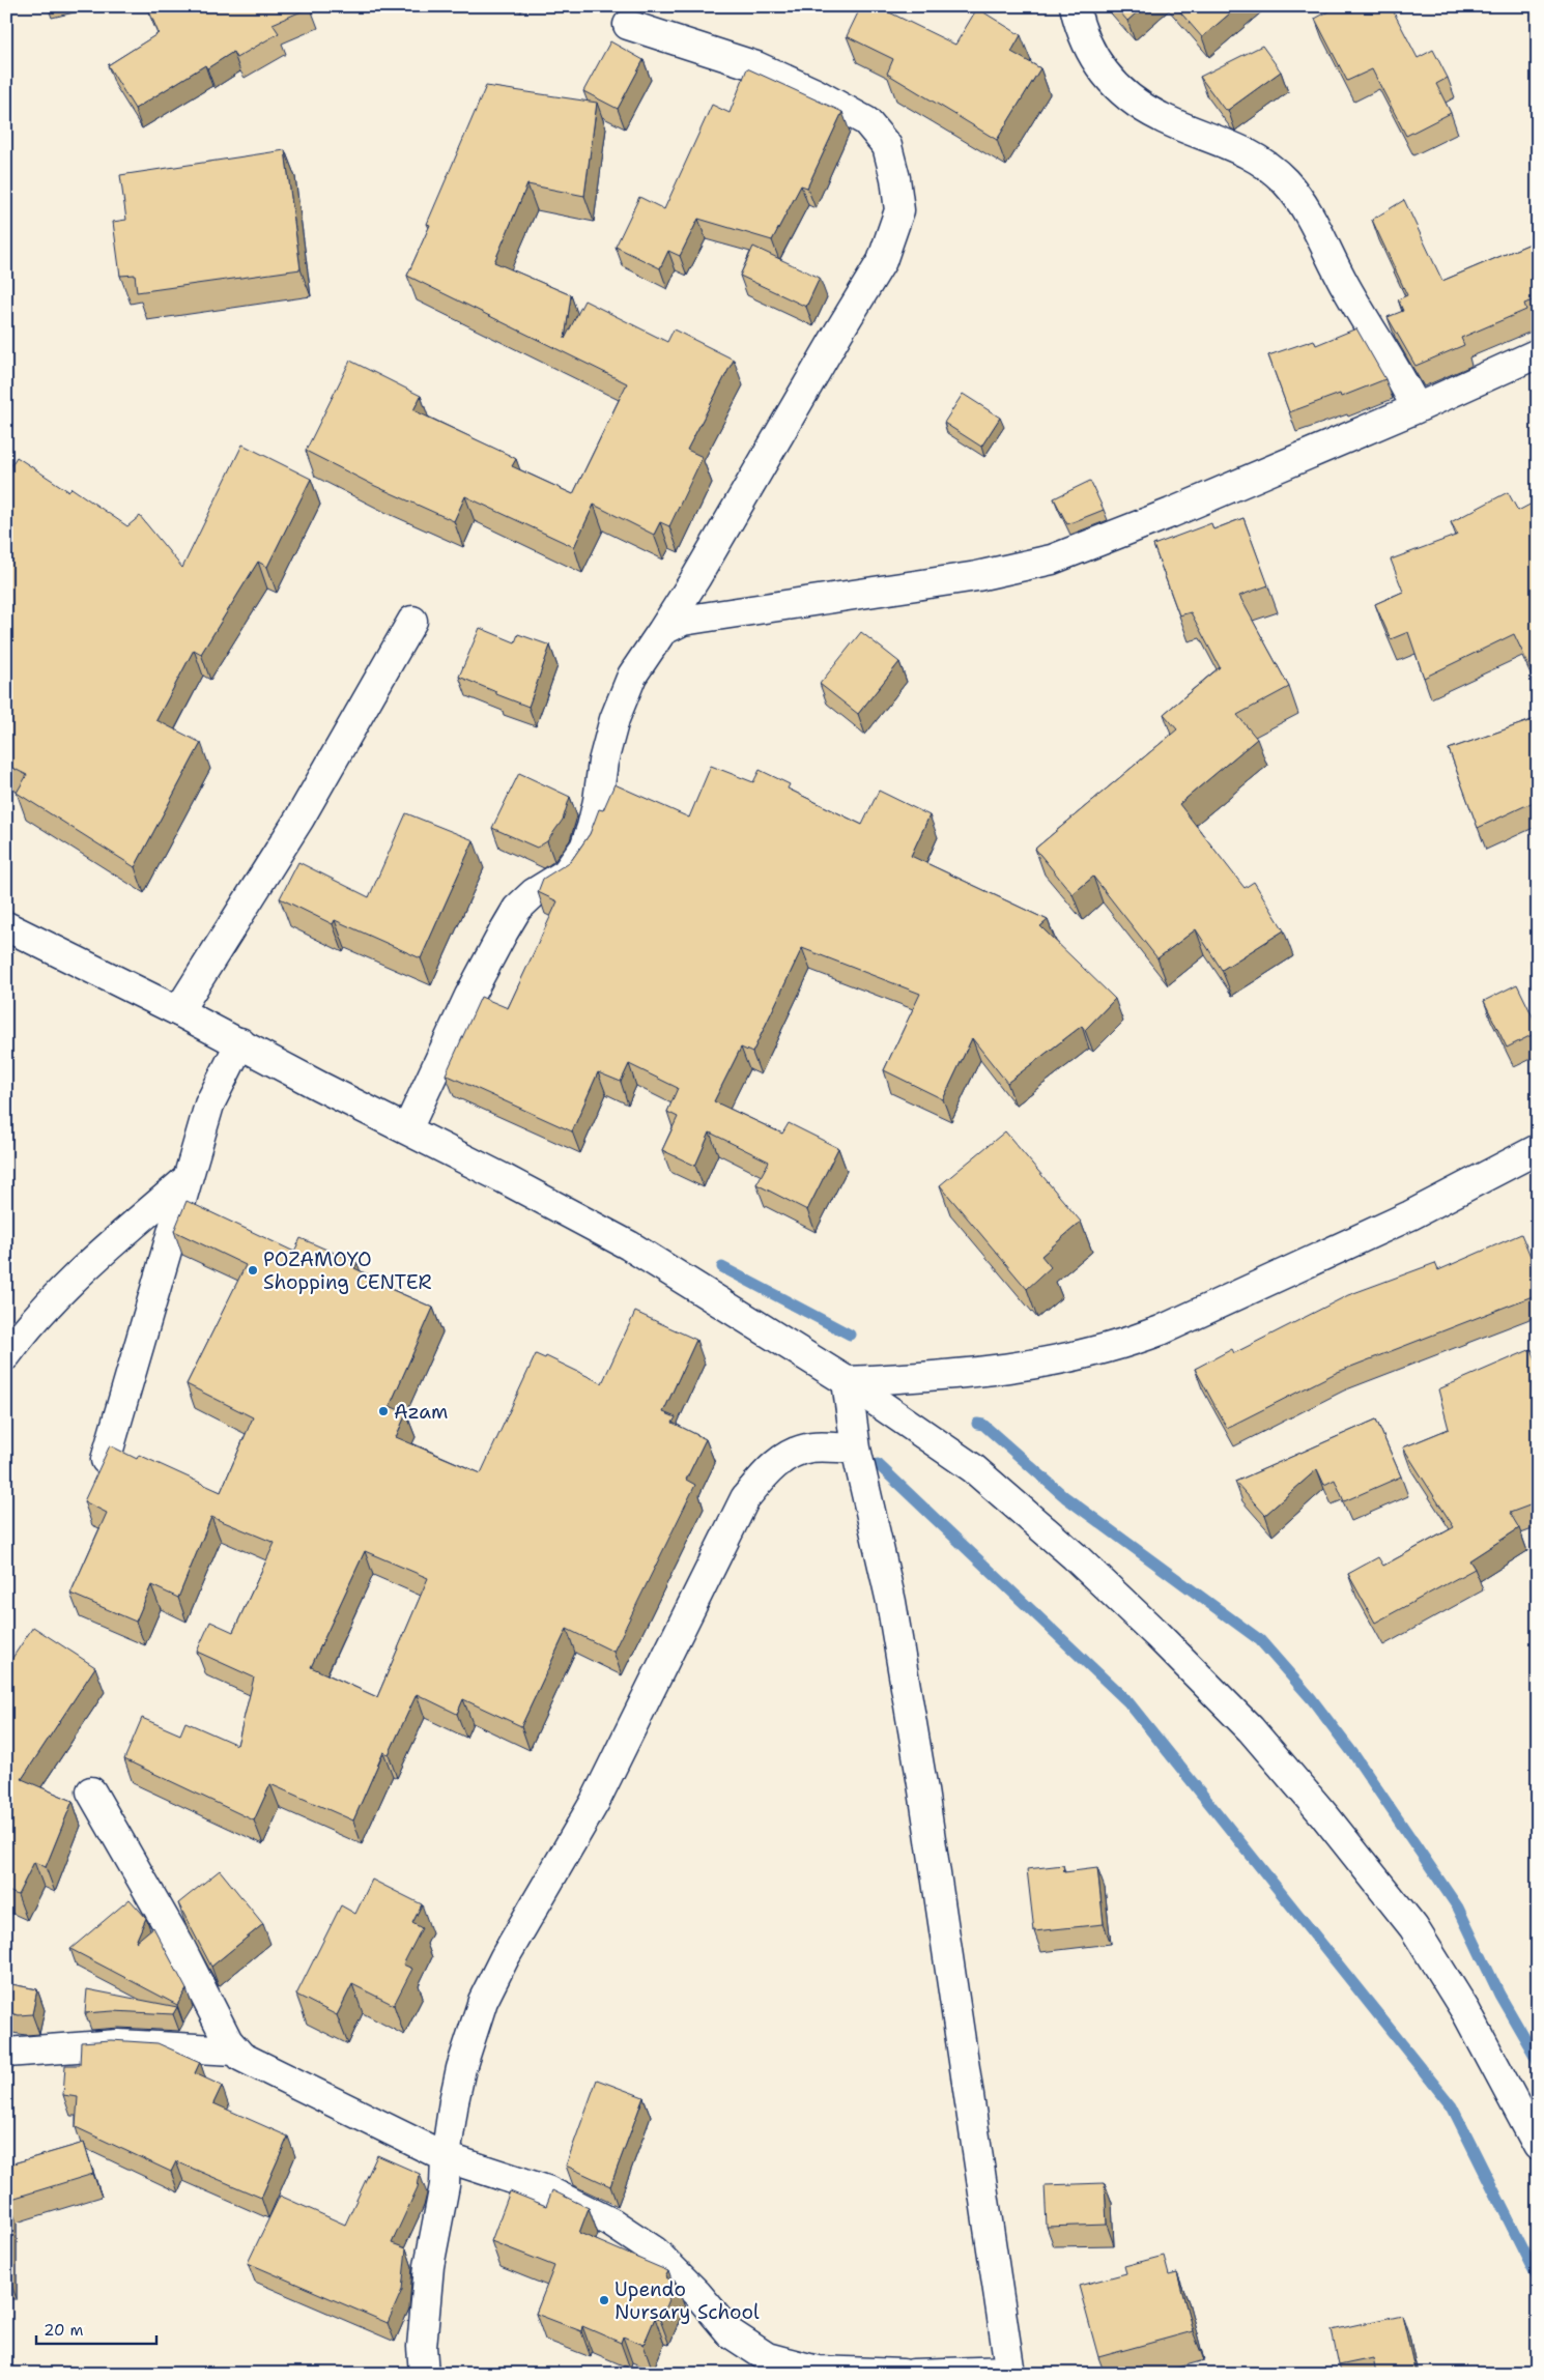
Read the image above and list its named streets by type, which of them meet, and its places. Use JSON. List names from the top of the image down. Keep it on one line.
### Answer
{"places":["POZAMOYO Shopping CENTER","Azam","Upendo Nursary School"],"scale_bar":"20 m"}
